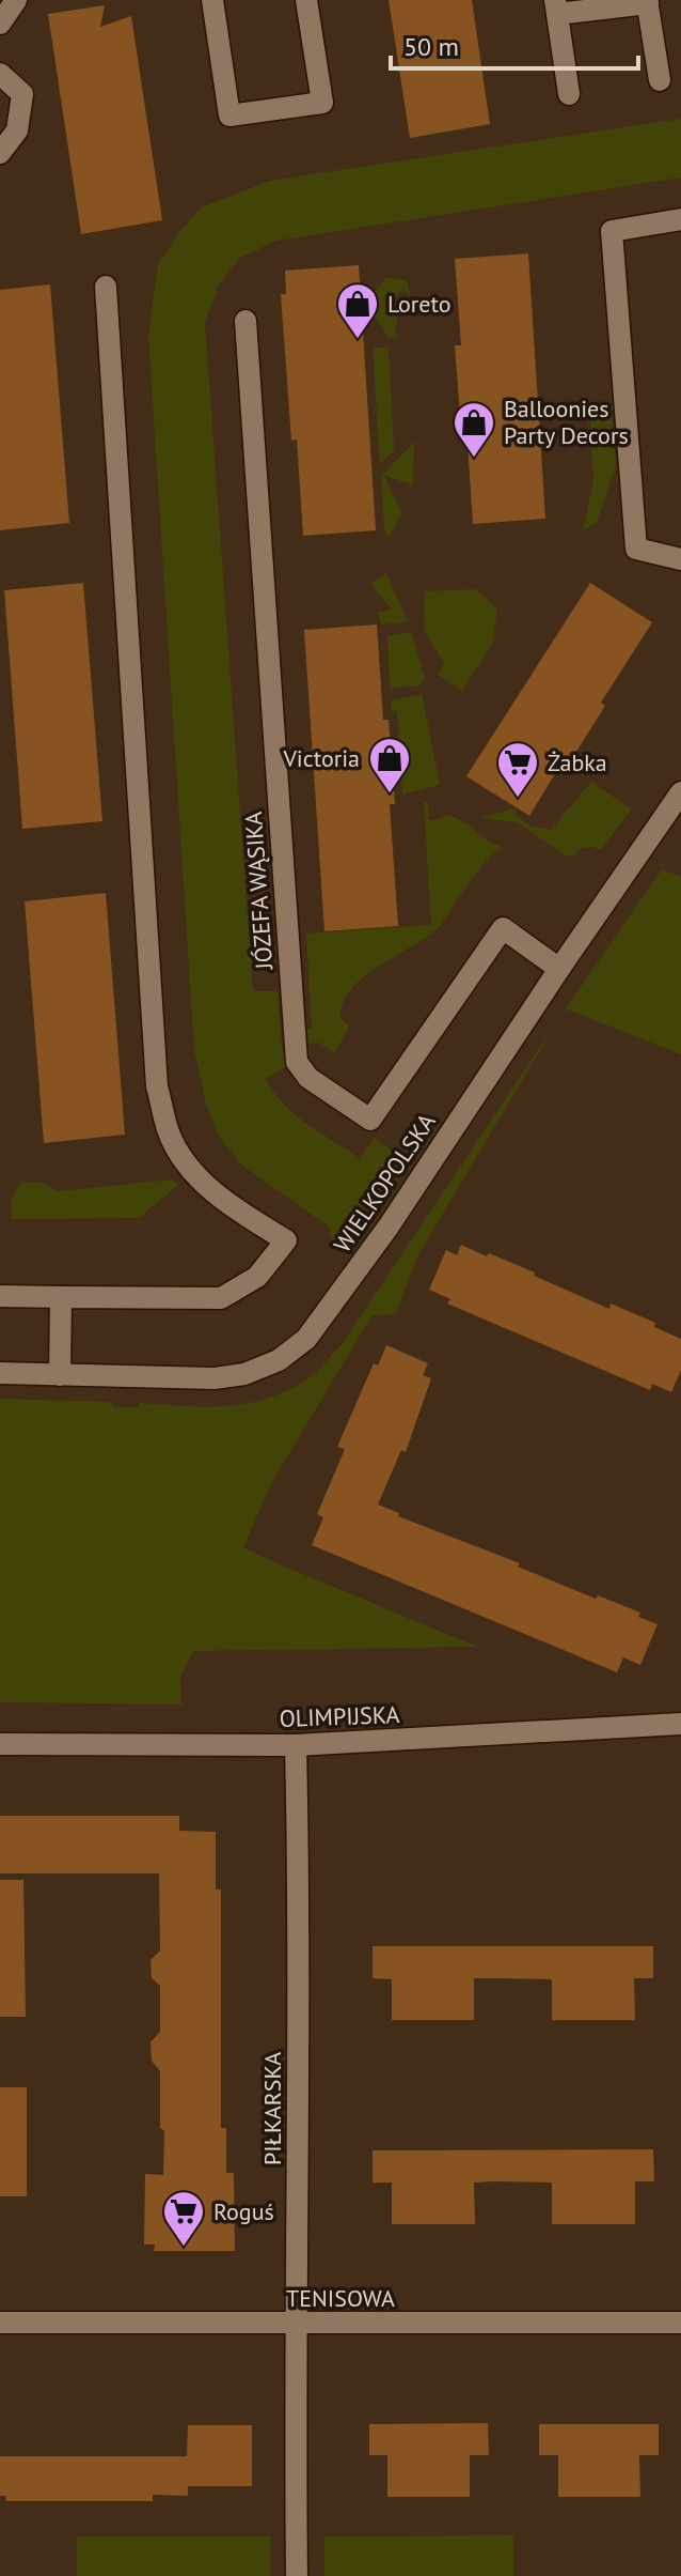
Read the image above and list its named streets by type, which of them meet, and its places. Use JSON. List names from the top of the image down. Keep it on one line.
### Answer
{"streets":{"street":["JÓZEFA WĄSIKA","WIELKOPOLSKA","OLIMPIJSKA","PIŁKARSKA","TENISOWA"]},"crossings":[["JÓZEFA WĄSIKA","WIELKOPOLSKA"],["OLIMPIJSKA","PIŁKARSKA"],["PIŁKARSKA","TENISOWA"]],"places":{"shop":["Loreto","Balloonies Party Decors","Victoria"],"supermarket":["Żabka","Roguś"]},"scale_bar":"50 m"}
